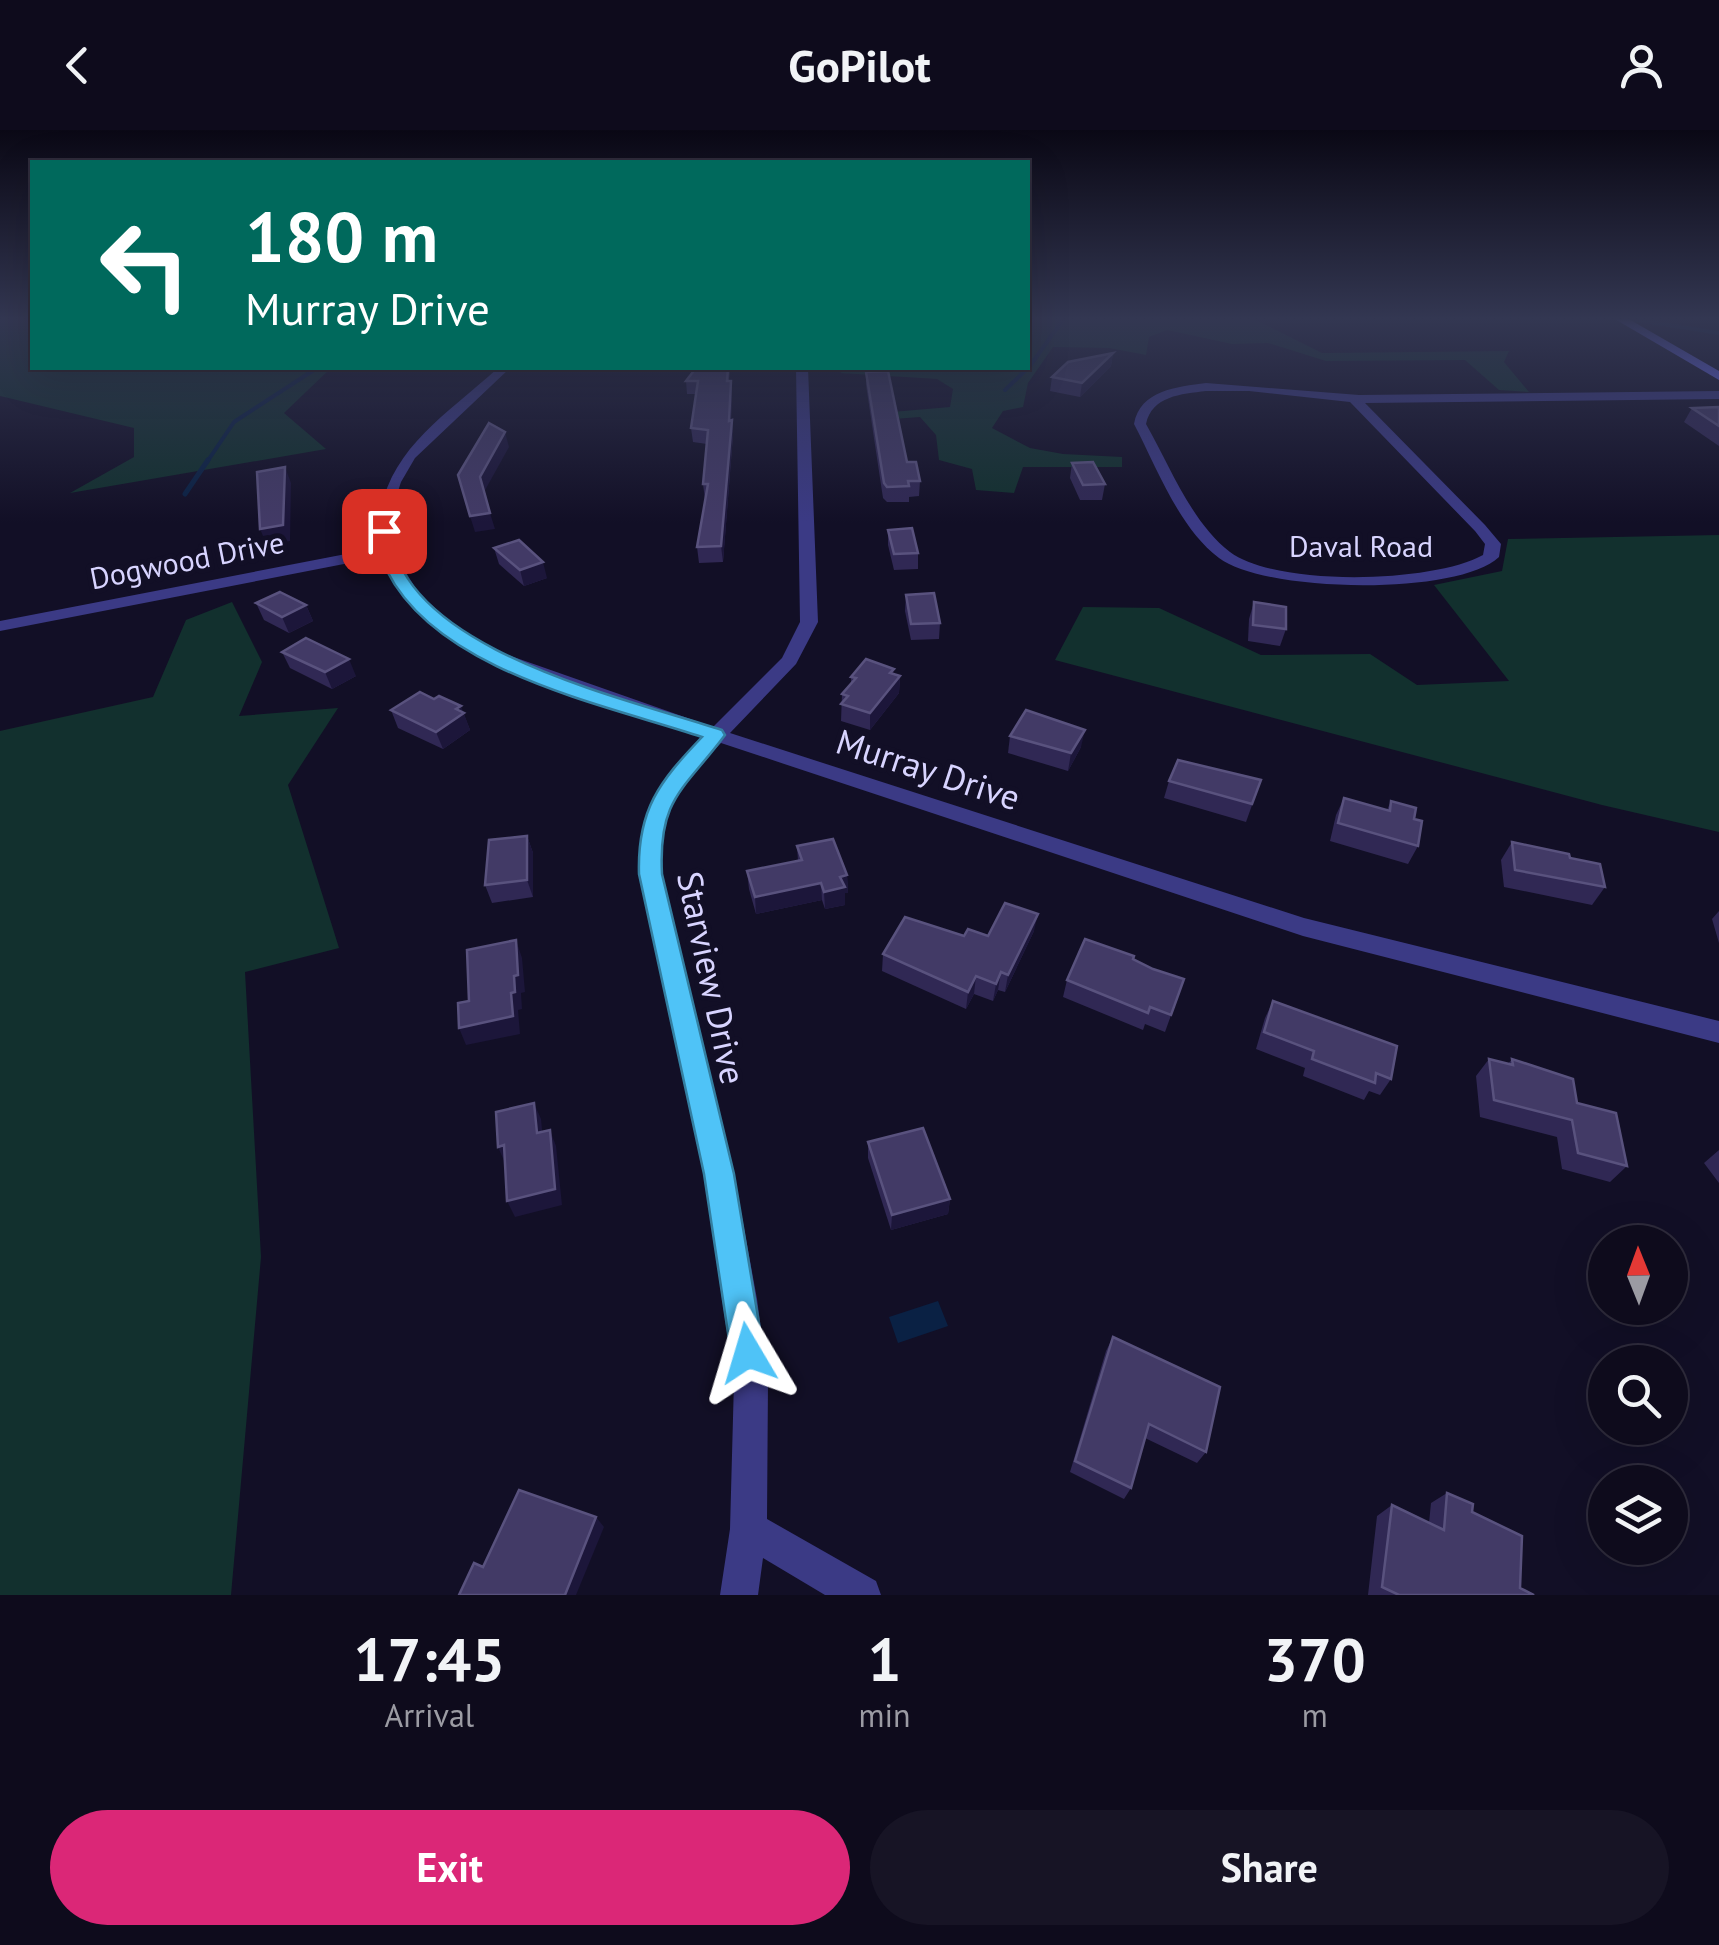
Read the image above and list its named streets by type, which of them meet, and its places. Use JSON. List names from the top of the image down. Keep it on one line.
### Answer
{"streets":{"street":["Daval Road","Dogwood Drive","Murray Drive","Starview Drive"]},"crossings":[["Dogwood Drive","Murray Drive"],["Murray Drive","Starview Drive"]],"north":"top","page":{"header":"GoPilot","turn":["180 m","Murray Drive"],"eta":["17:45","Arrival","1","min","370","m"],"buttons":["Exit","Share"]}}
